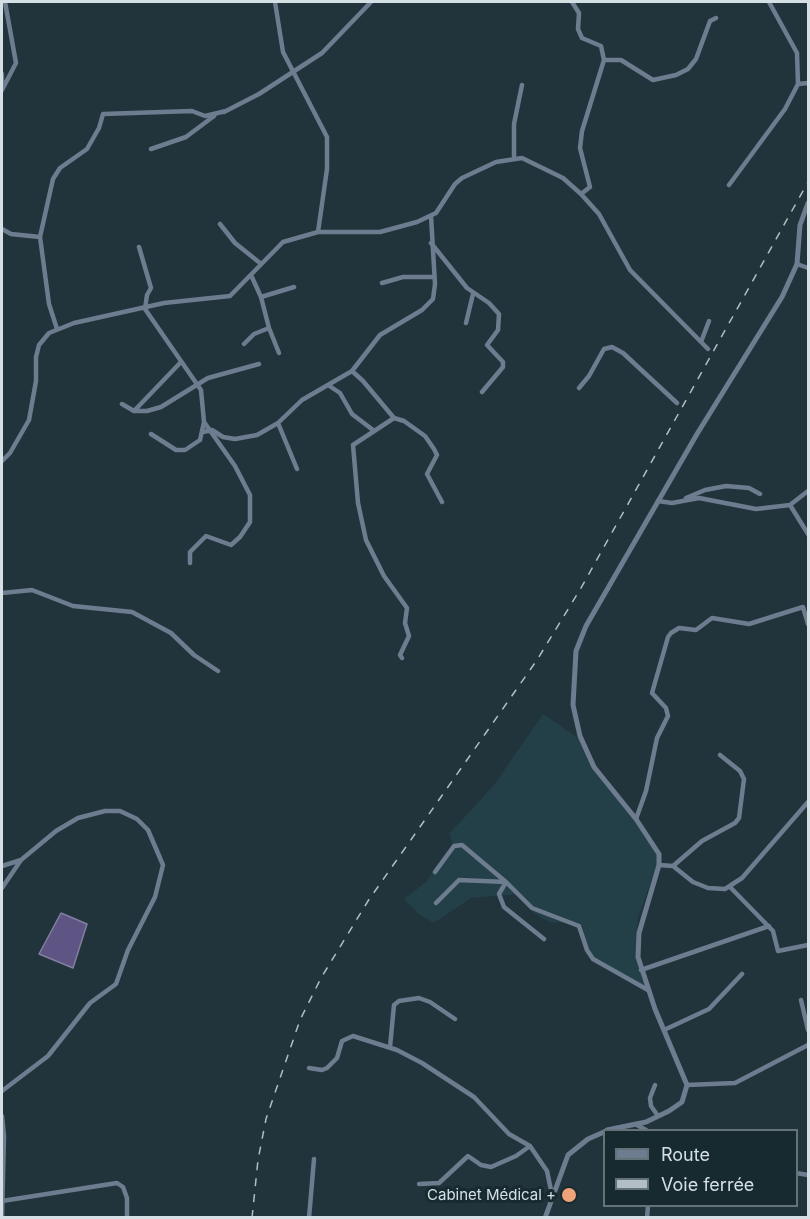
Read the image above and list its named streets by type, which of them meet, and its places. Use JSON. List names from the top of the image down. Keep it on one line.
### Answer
{"places":["Cabinet Médical +"],"legend":["Route","Voie ferrée"]}
